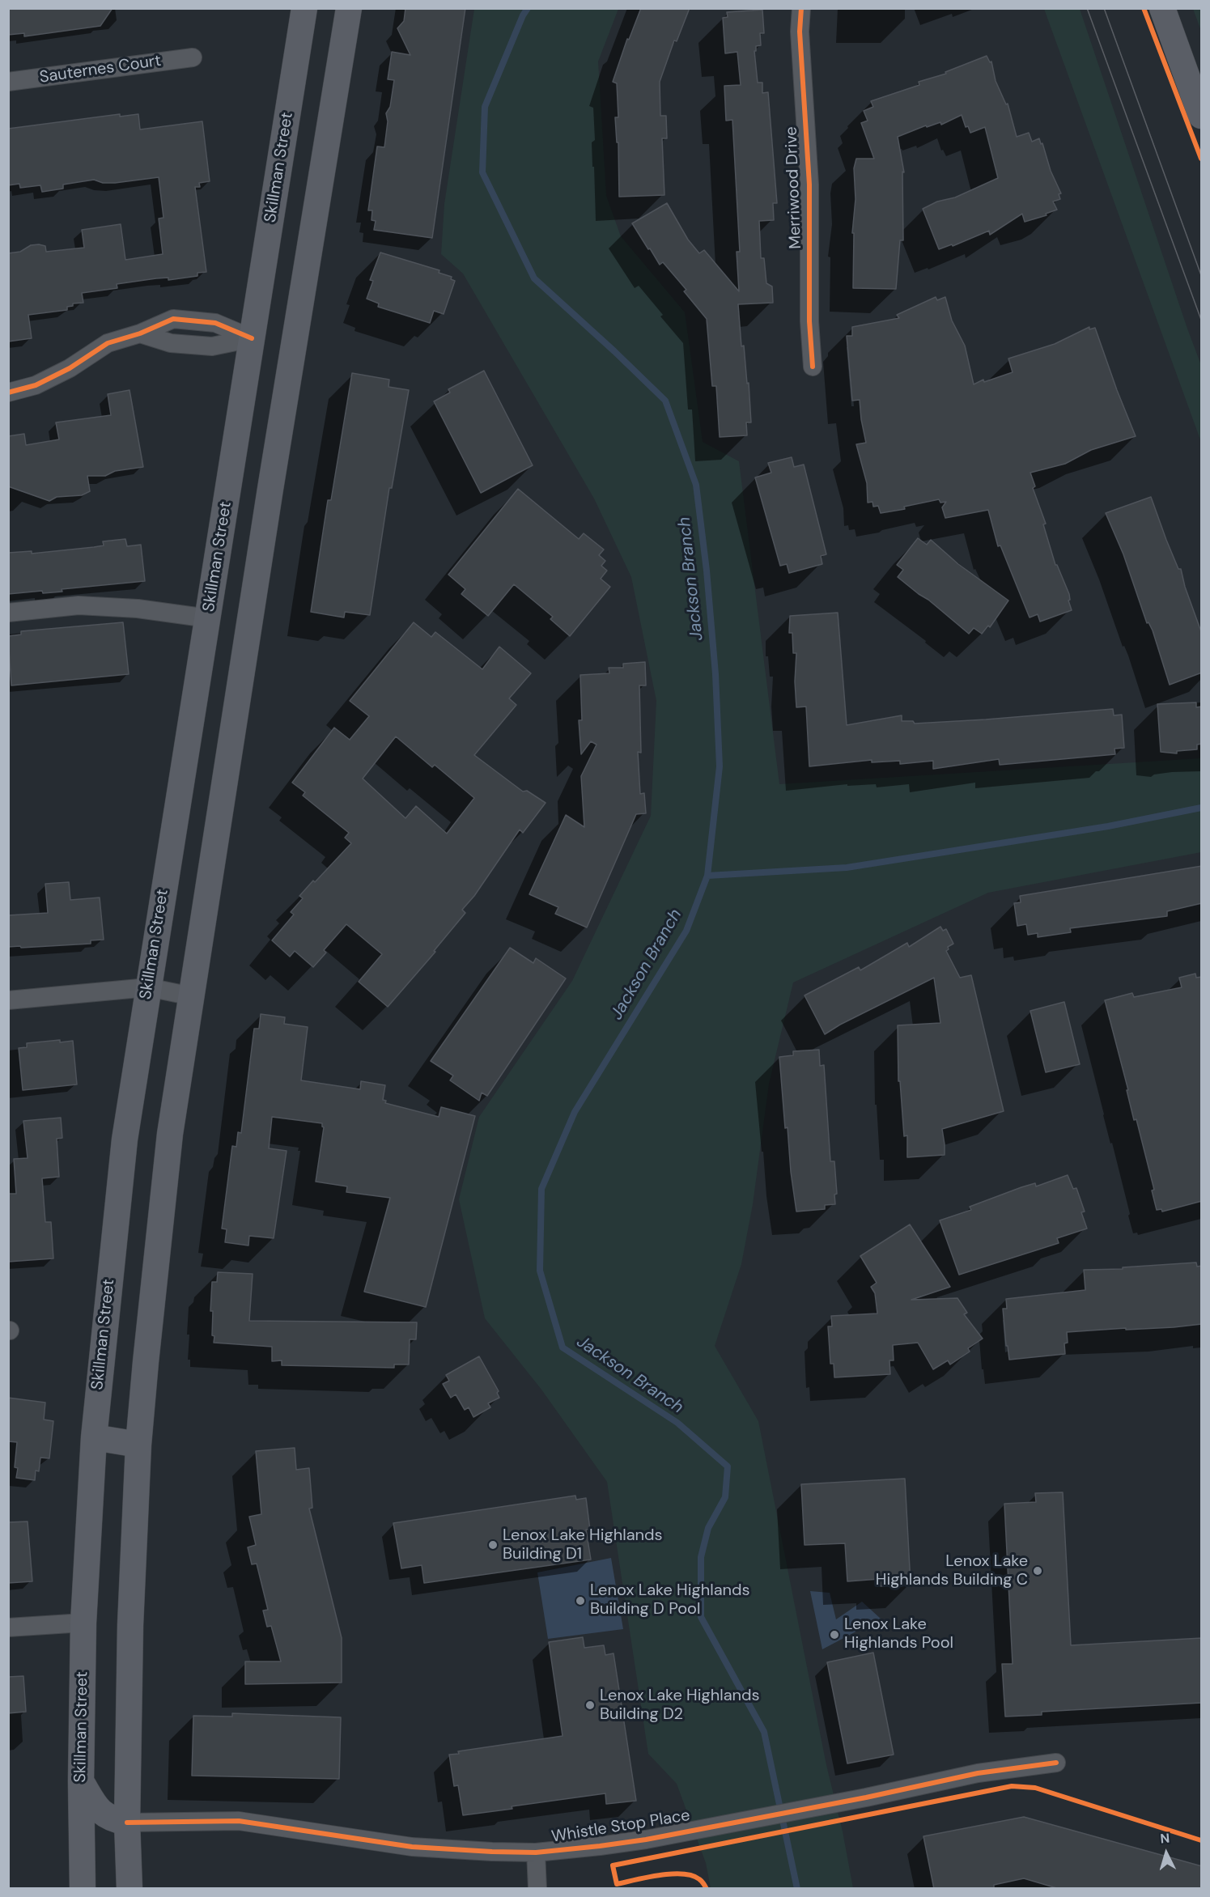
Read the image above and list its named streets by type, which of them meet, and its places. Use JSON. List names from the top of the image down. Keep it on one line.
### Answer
{"streets":{"main road":["Skillman Street"],"street":["Sauternes Court","Merriwood Drive","Whistle Stop Place"]},"water":["Jackson Branch"],"places":["Lenox Lake Highlands Building D1","Lenox Lake Highlands Building C","Lenox Lake Highlands Building D Pool","Lenox Lake Highlands Pool","Lenox Lake Highlands Building D2"],"north":"top"}
